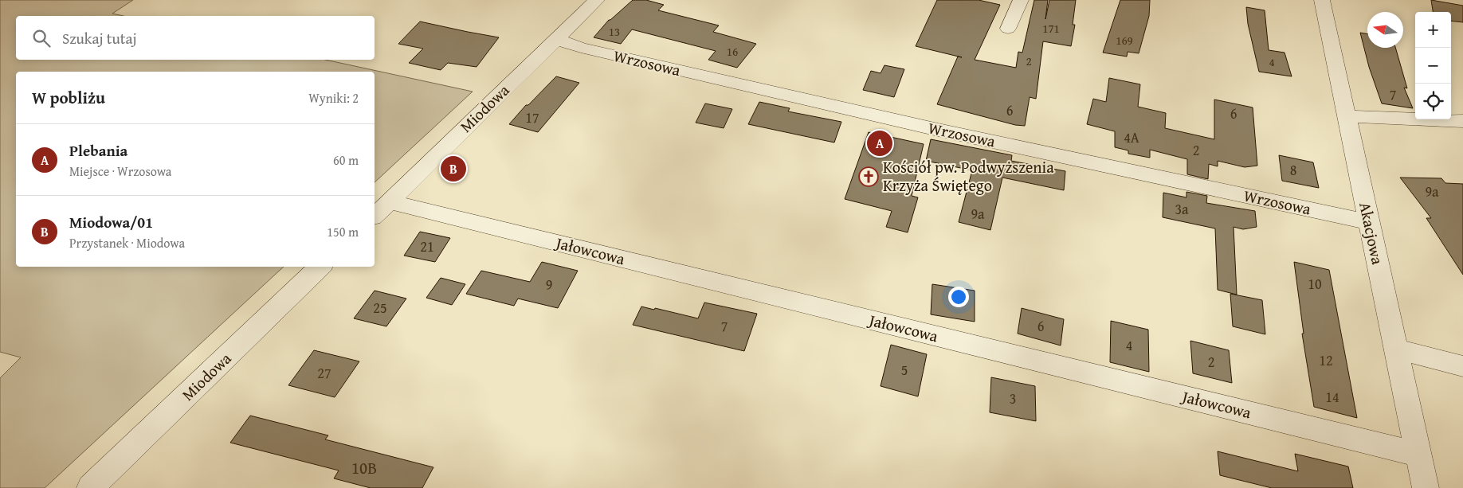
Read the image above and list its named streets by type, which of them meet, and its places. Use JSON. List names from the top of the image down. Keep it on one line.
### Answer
{"streets":{"street":["Wrzosowa","Miodowa","Akacjowa","Jałowcowa"]},"crossings":[["Wrzosowa","Miodowa"],["Wrzosowa","Akacjowa"],["Miodowa","Jałowcowa"],["Akacjowa","Jałowcowa"]],"places":{"church":["Kościół pw. Podwyższenia Krzyża Świętego"]},"house_numbers":["171","13","169","16","2","4","7","6","6","17","4A","2","8","9a","3a","9a","21","10","9","25","7","6","4","12","2","5","27","14","3","10B"],"north":"left","page":{"map_buttons":["+","−"],"search":"Szukaj tutaj","heading":["W pobliżu","Wyniki: 2"],"list":[{"mark":"A","name":"Plebania","note":"Miejsce · Wrzosowa","value":"60 m"},{"mark":"B","name":"Miodowa/01","note":"Przystanek · Miodowa","value":"150 m"}],"pins":["A","B"]}}
